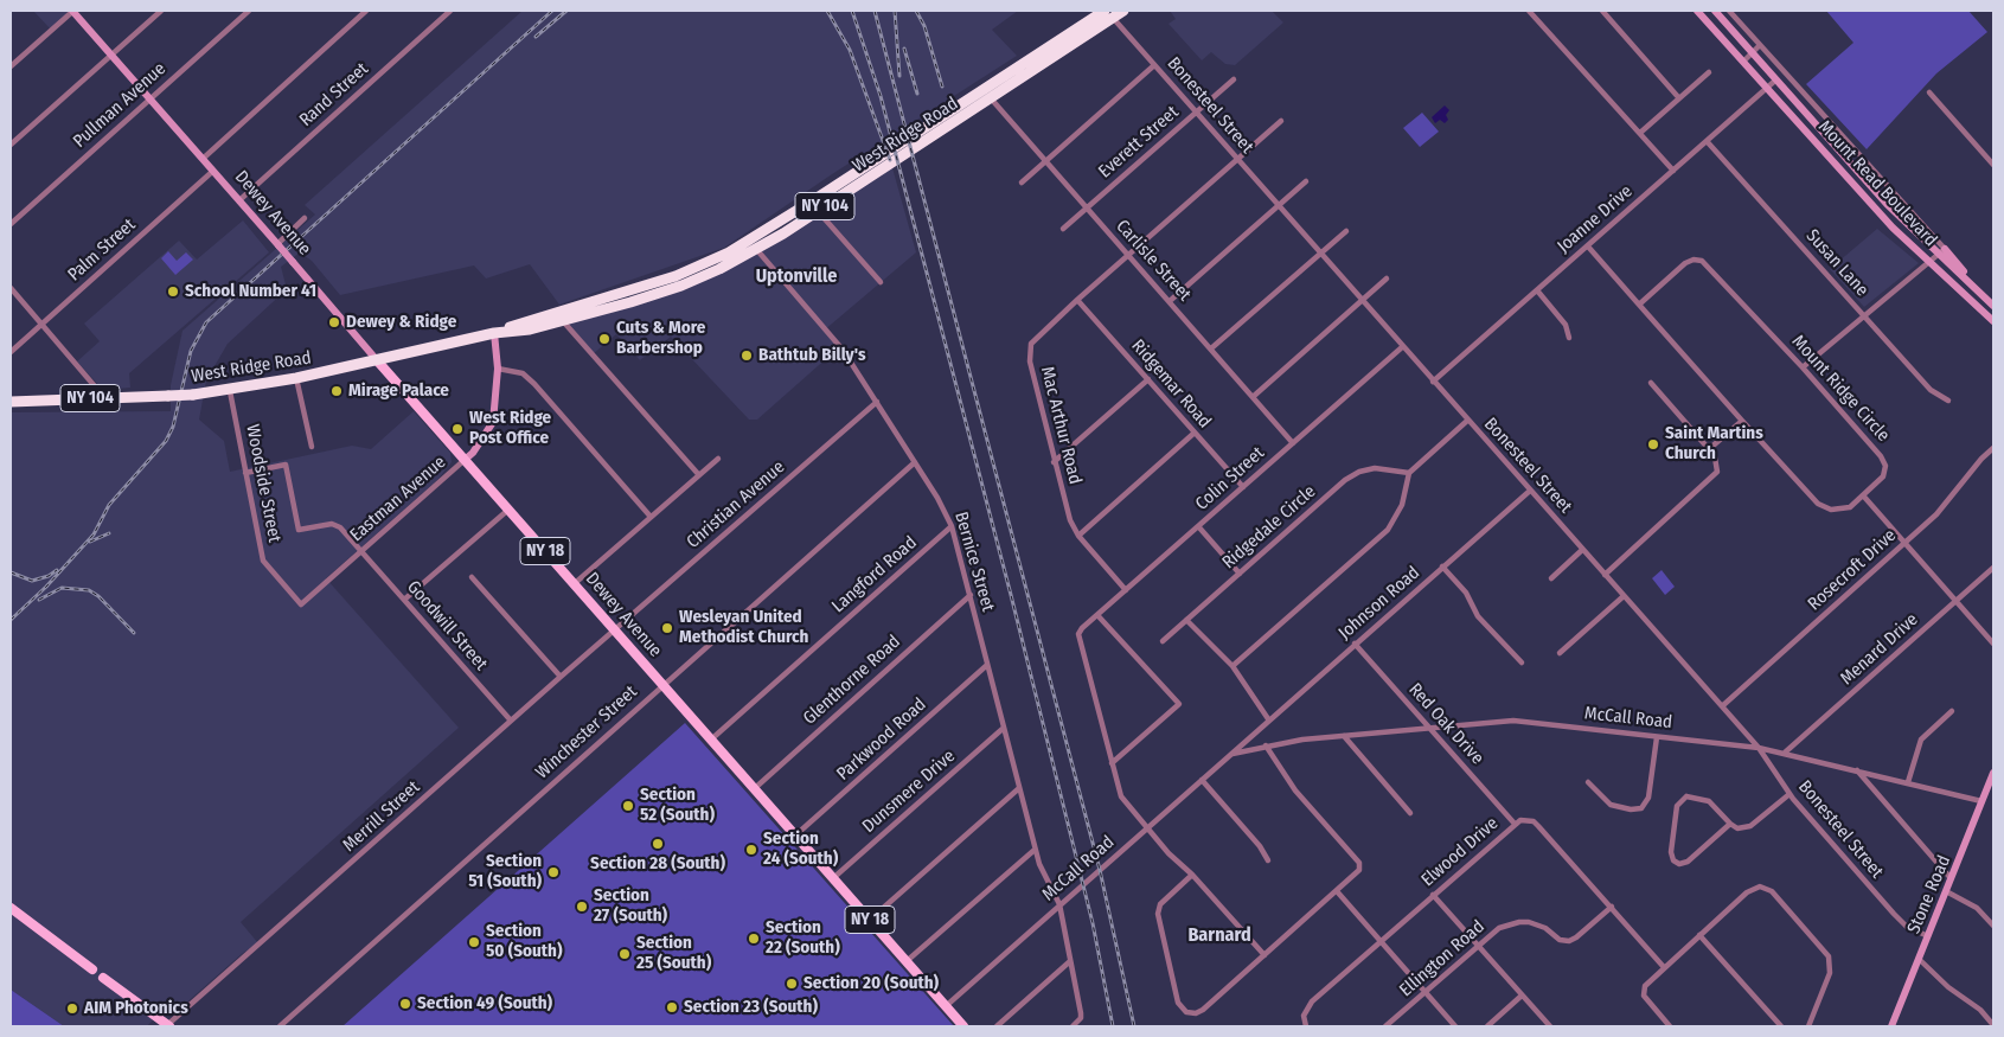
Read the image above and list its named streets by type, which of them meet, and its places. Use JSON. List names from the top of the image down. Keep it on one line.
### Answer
{"streets":{"highway":["West Ridge Road","NY 104"],"main road":["Dewey Avenue","NY 18"],"street":["Rand Street","Pullman Avenue","Bonesteel Street","Everett Street","Mount Read Boulevard","Joanne Drive","Palm Street","Carlisle Street","Susan Lane","Ridgemar Road","Mount Ridge Circle","Mac Arthur Road","Colin Street","Woodside Street","Eastman Avenue","Christian Avenue","Ridgedale Circle","Bernice Street","Rosecroft Drive","Langford Road","Johnson Road","Goodwill Street","Menard Drive","Glenthorne Road","McCall Road","Red Oak Drive","Winchester Street","Parkwood Road","Dunsmere Drive","Merrill Street","Elwood Drive","Stone Road","Ellington Road"]},"crossings":[["Rand Street","Dewey Avenue"],["Pullman Avenue","Dewey Avenue"],["Bonesteel Street","West Ridge Road"],["Bonesteel Street","Everett Street"],["Bonesteel Street","Joanne Drive"],["Bonesteel Street","Mac Arthur Road"],["Bonesteel Street","Colin Street"],["Bonesteel Street","Rosecroft Drive"],["Bonesteel Street","Johnson Road"],["Bonesteel Street","McCall Road"],["Bonesteel Street","Stone Road"],["West Ridge Road","Dewey Avenue"],["West Ridge Road","Carlisle Street"],["West Ridge Road","Woodside Street"],["West Ridge Road","Eastman Avenue"],["West Ridge Road","Bernice Street"],["Everett Street","Carlisle Street"],["Mount Read Boulevard","Joanne Drive"],["Dewey Avenue","Palm Street"],["Dewey Avenue","Eastman Avenue"],["Dewey Avenue","Christian Avenue"],["Dewey Avenue","Langford Road"],["Dewey Avenue","Glenthorne Road"],["Dewey Avenue","McCall Road"],["Dewey Avenue","Winchester Street"],["Dewey Avenue","Parkwood Road"],["Dewey Avenue","Dunsmere Drive"],["Dewey Avenue","Merrill Street"],["Joanne Drive","Susan Lane"],["Joanne Drive","Mount Ridge Circle"],["Carlisle Street","Mac Arthur Road"],["Carlisle Street","Colin Street"],["Ridgemar Road","Mac Arthur Road"],["Ridgemar Road","Colin Street"],["Mac Arthur Road","Colin Street"],["Woodside Street","Eastman Avenue"],["Woodside Street","Goodwill Street"],["Eastman Avenue","Goodwill Street"],["Christian Avenue","Bernice Street"],["Christian Avenue","Merrill Street"],["Bernice Street","Langford Road"],["Bernice Street","Glenthorne Road"],["Bernice Street","McCall Road"],["Bernice Street","Winchester Street"],["Bernice Street","Parkwood Road"],["Bernice Street","Dunsmere Drive"],["Johnson Road","McCall Road"],["Johnson Road","Red Oak Drive"],["Goodwill Street","Merrill Street"],["Menard Drive","McCall Road"],["McCall Road","Red Oak Drive"],["McCall Road","Stone Road"],["Red Oak Drive","Elwood Drive"],["Elwood Drive","Ellington Road"]],"districts":["Uptonville","Barnard"],"places":["School Number 41","Dewey & Ridge","Cuts & More Barbershop","Bathtub Billy's","Mirage Palace","West Ridge Post Office","Saint Martins Church","Wesleyan United Methodist Church","Section 52 (South)","Section 28 (South)","Section 24 (South)","Section 51 (South)","Section 27 (South)","Section 22 (South)","Section 50 (South)","Section 25 (South)","Section 20 (South)","Section 49 (South)","Section 23 (South)","AIM Photonics"]}
